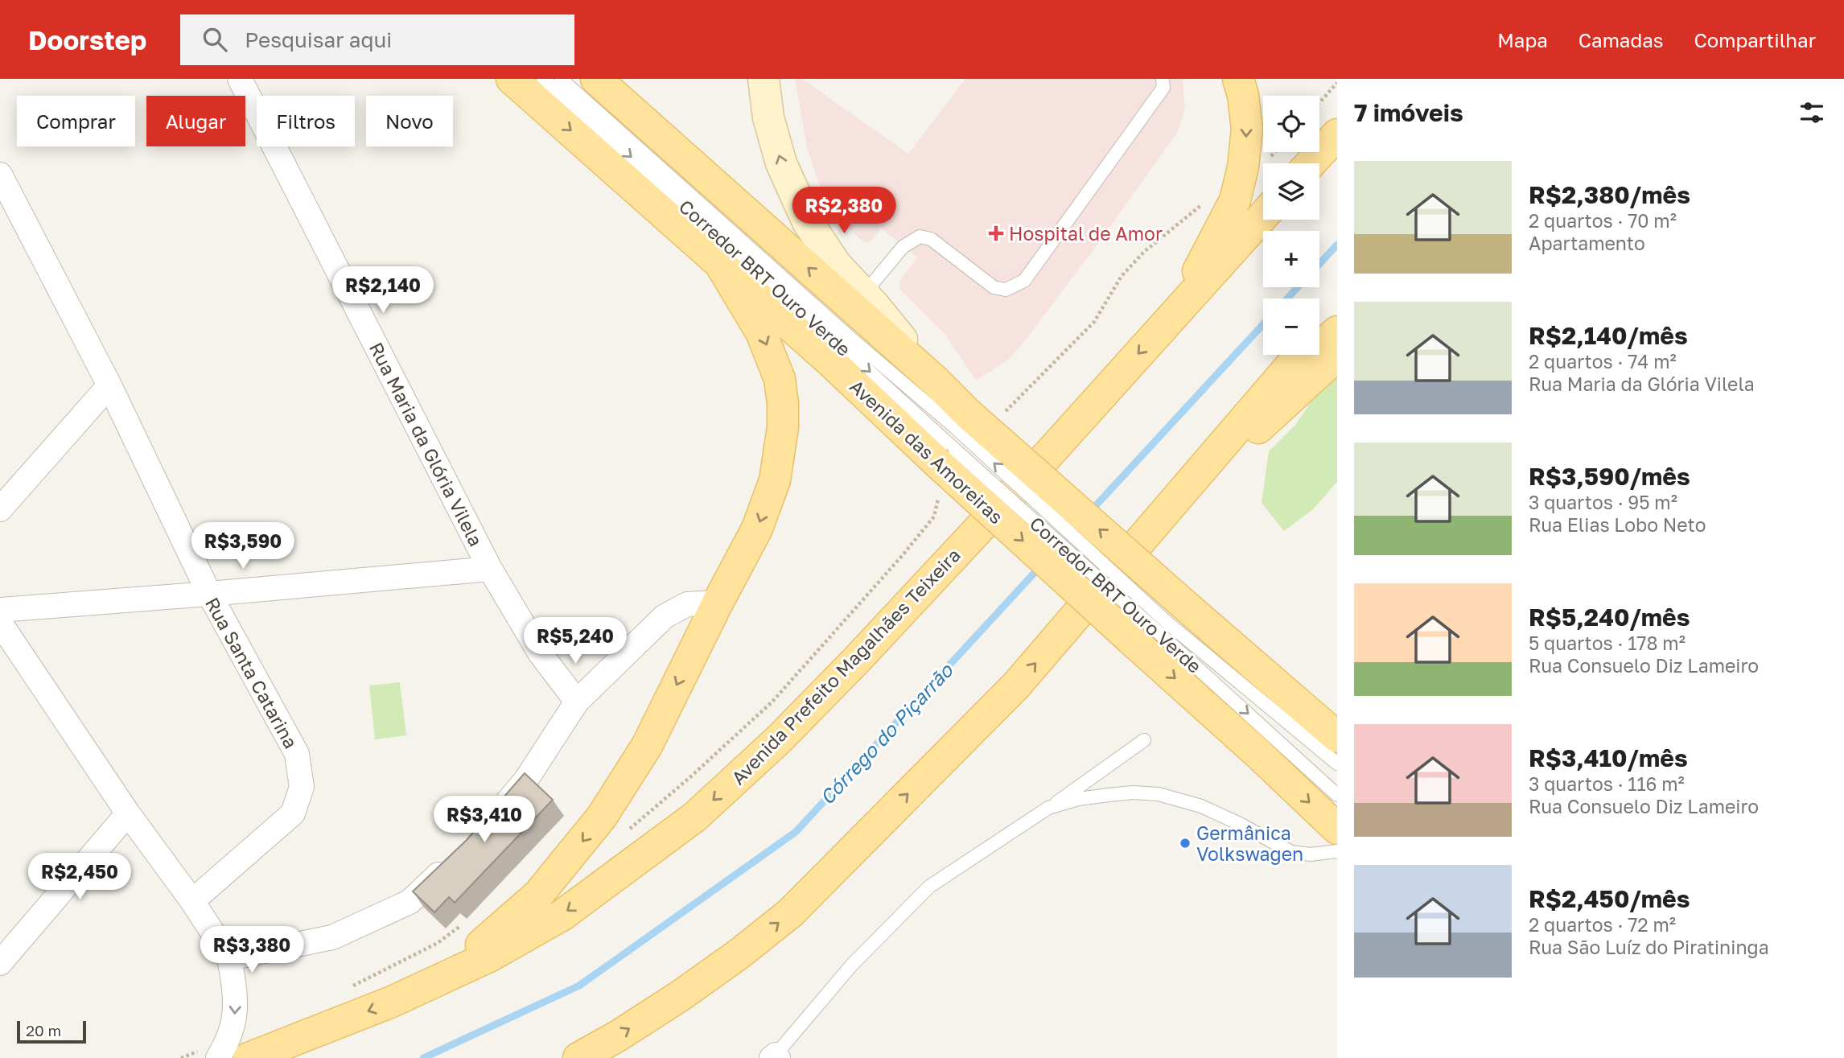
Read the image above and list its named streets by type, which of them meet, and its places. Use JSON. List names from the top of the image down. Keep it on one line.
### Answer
{"streets":{"main road":["Avenida das Amoreiras","Avenida Prefeito Magalhães Teixeira"],"street":["Rua Maria da Glória Vilela","Rua Santa Catarina"],"lane":["Corredor BRT Ouro Verde"]},"crossings":[["Corredor BRT Ouro Verde","Avenida das Amoreiras"]],"water":["Córrego do Piçarrão"],"places":{"health":["Hospital de Amor"],"other":["Germânica Volkswagen"]},"scale_bar":"20 m","page":{"header":"Doorstep","search":"Pesquisar aqui","nav":["Mapa","Camadas","Compartilhar"],"heading":"7 imóveis","map_buttons":["+","−"],"chip":["Comprar","Alugar","Filtros","Novo"],"list":[{"name":"R$2,380/mês","note":"2 quartos · 70 m² · Apartamento"},{"name":"R$2,140/mês","note":"2 quartos · 74 m² · Rua Maria da Glória Vilela"},{"name":"R$3,590/mês","note":"3 quartos · 95 m² · Rua Elias Lobo Neto"},{"name":"R$5,240/mês","note":"5 quartos · 178 m² · Rua Consuelo Diz Lameiro"},{"name":"R$3,410/mês","note":"3 quartos · 116 m² · Rua Consuelo Diz Lameiro"},{"name":"R$2,450/mês","note":"2 quartos · 72 m² · Rua São Luíz do Piratininga"}],"price":["R$2,380","R$2,140","R$3,590","R$5,240","R$3,410","R$2,450","R$3,380"],"scale":"20 m"}}
